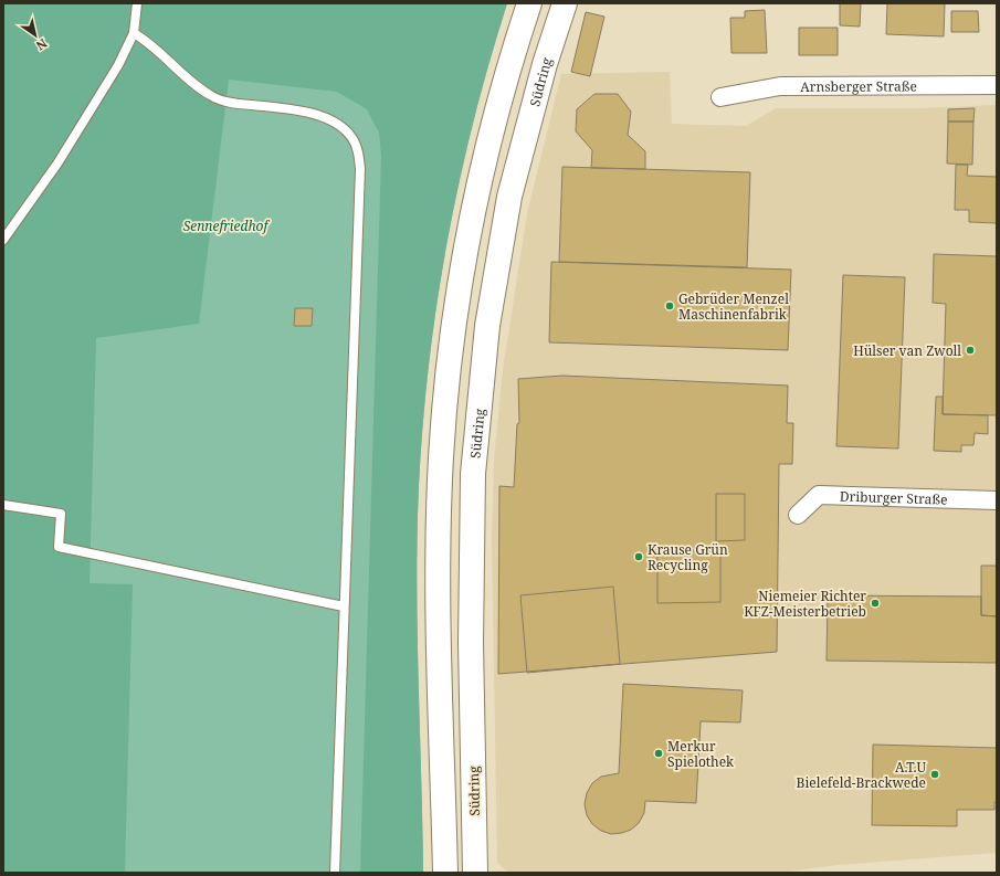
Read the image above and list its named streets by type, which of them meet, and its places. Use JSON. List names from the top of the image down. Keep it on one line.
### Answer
{"streets":{"main road":["Südring"],"street":["Arnsberger Straße","Driburger Straße"]},"parks":["Sennefriedhof"],"places":["Gebrüder Menzel Maschinenfabrik","Hülser van Zwoll","Krause Grün Recycling","Niemeier Richter KFZ-Meisterbetrieb","Merkur Spielothek","A.T.U Bielefeld-Brackwede"],"north":"bottom right"}
